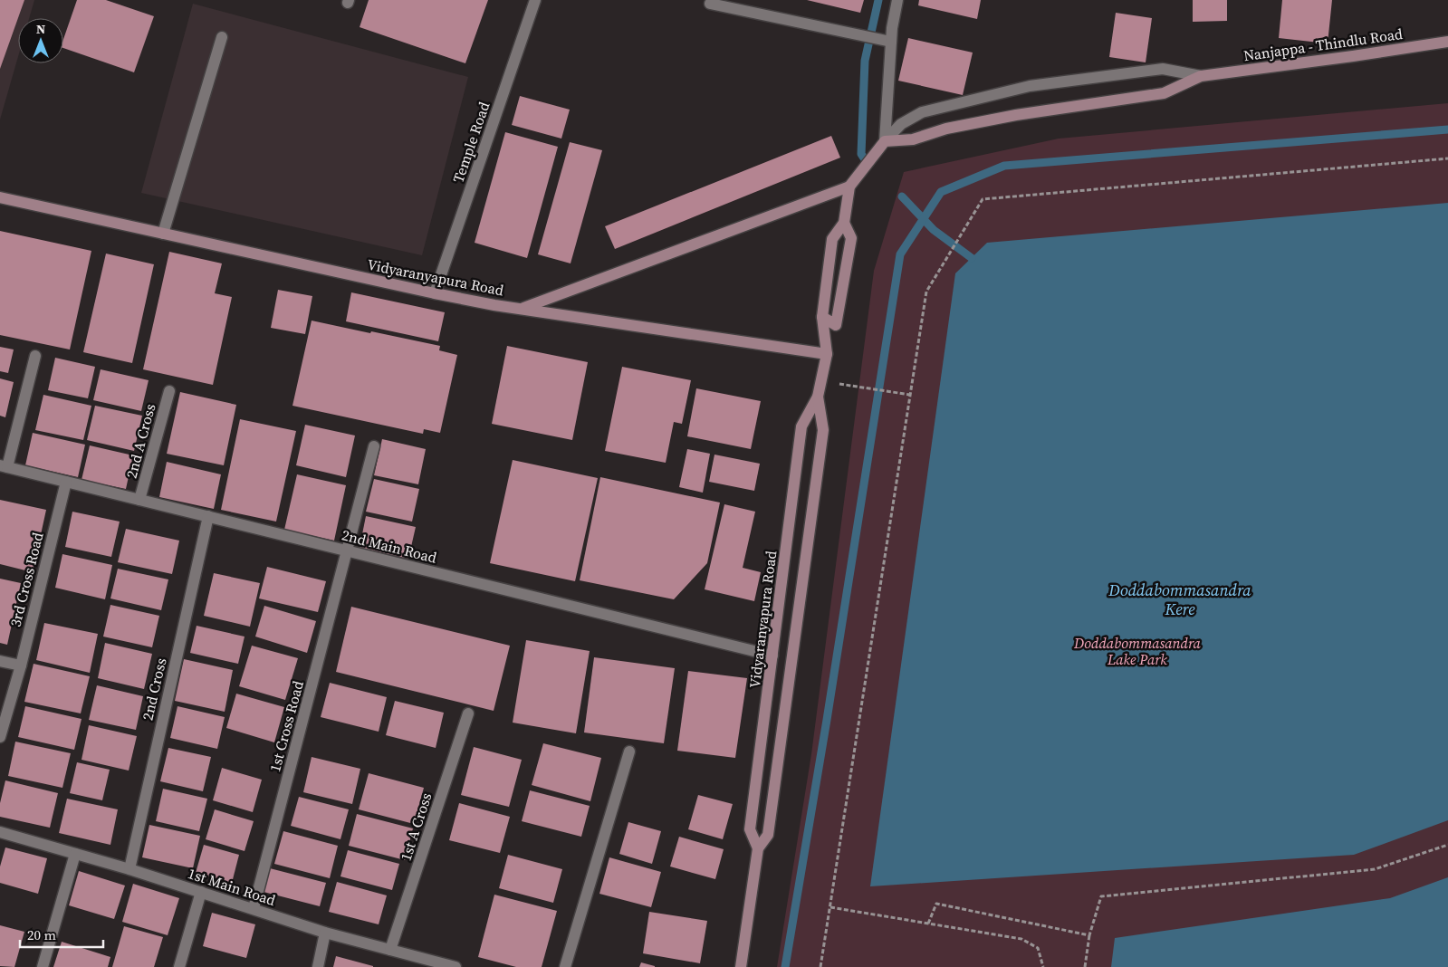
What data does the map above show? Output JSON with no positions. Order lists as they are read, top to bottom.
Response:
{
  "streets": {
    "main road": ["Nanjappa - Thindlu Road", "Vidyaranyapura Road"],
    "street": [
      "Temple Road",
      "2nd A Cross",
      "2nd Main Road",
      "3rd Cross Road",
      "2nd Cross",
      "1st Cross Road",
      "1st A Cross",
      "1st Main Road"
    ]
  },
  "crossings": [
    ["Temple Road", "Vidyaranyapura Road"],
    ["Vidyaranyapura Road", "2nd Main Road"],
    ["2nd A Cross", "2nd Main Road"],
    ["2nd Main Road", "3rd Cross Road"],
    ["2nd Main Road", "2nd Cross"],
    ["2nd Main Road", "1st Cross Road"],
    ["2nd Cross", "1st Main Road"],
    ["1st Cross Road", "1st Main Road"],
    ["1st A Cross", "1st Main Road"]
  ],
  "water": ["Doddabommasandra Kere"],
  "parks": ["Doddabommasandra Lake Park"],
  "scale_bar": "20 m",
  "north": "top"
}
